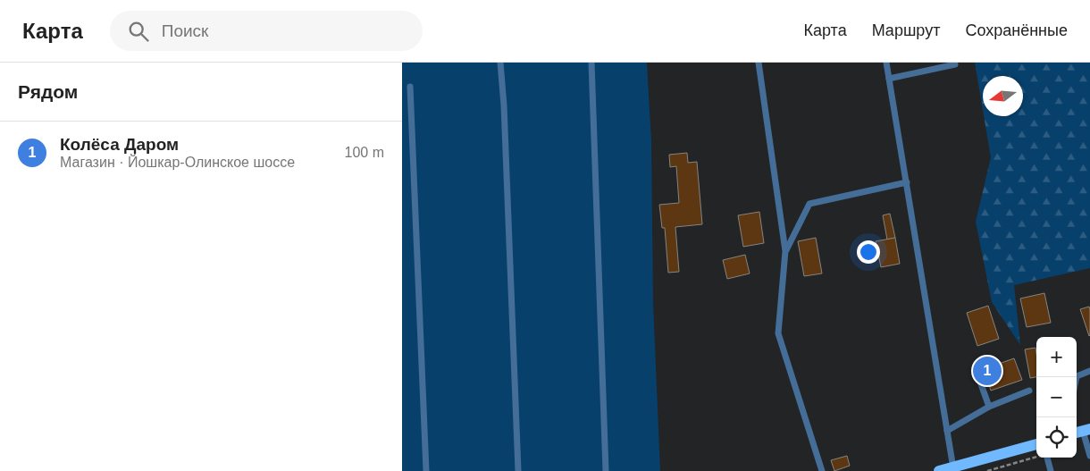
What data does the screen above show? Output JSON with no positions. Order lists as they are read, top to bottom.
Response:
{
  "north": "left",
  "page": {
    "header": "Карта",
    "search": "Поиск",
    "nav": ["Карта", "Маршрут", "Сохранённые"],
    "heading": "Рядом",
    "list": [
      {
        "mark": "1",
        "name": "Колёса Даром",
        "note": "Магазин · Йошкар-Олинское шоссе",
        "value": "100 m"
      }
    ],
    "map_buttons": ["+", "−"],
    "pins": "1"
  }
}
